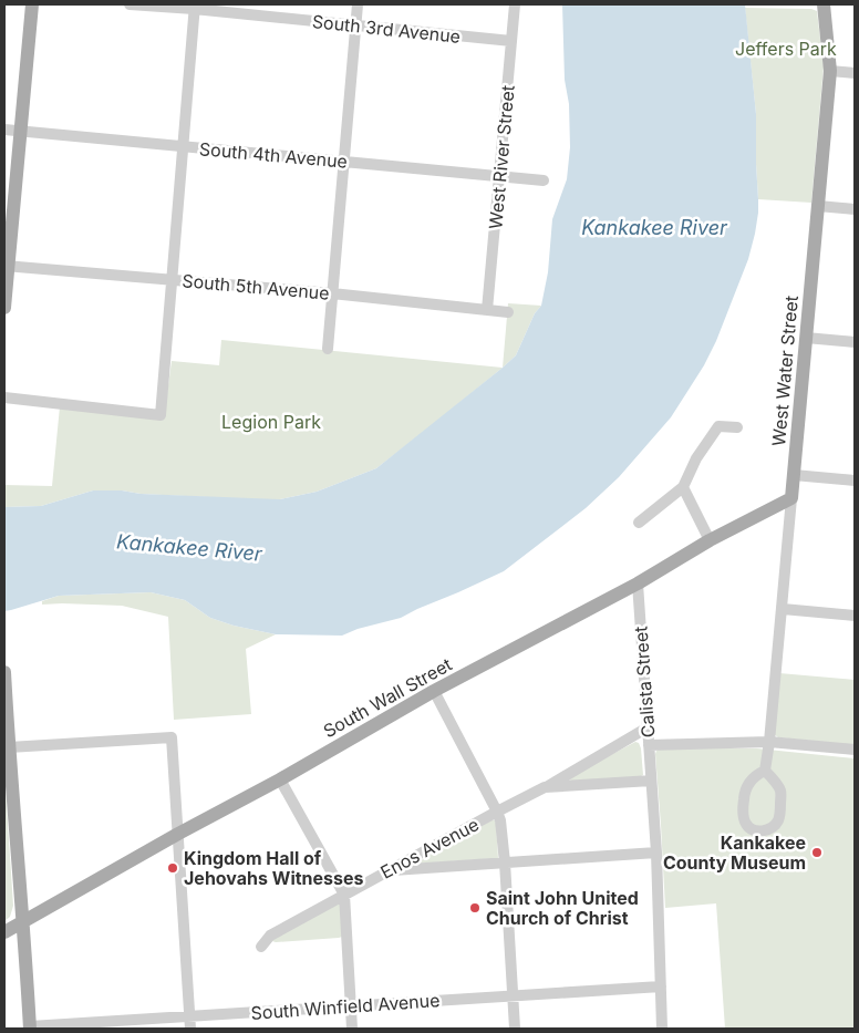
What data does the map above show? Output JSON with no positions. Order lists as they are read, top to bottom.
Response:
{
  "streets": {
    "main road": ["West Water Street", "South Wall Street"],
    "street": [
      "South 3rd Avenue",
      "South 4th Avenue",
      "West River Street",
      "South 5th Avenue",
      "Calista Street",
      "Enos Avenue",
      "South Winfield Avenue"
    ]
  },
  "crossings": [
    ["South 3rd Avenue", "West River Street"],
    ["South 4th Avenue", "West River Street"],
    ["West River Street", "South 5th Avenue"],
    ["West Water Street", "South Wall Street"],
    ["Calista Street", "South Wall Street"],
    ["Calista Street", "Enos Avenue"],
    ["Calista Street", "South Winfield Avenue"]
  ],
  "water": ["Kankakee River"],
  "parks": ["Jeffers Park", "Legion Park"],
  "places": ["Kankakee County Museum", "Kingdom Hall of Jehovahs Witnesses", "Saint John United Church of Christ"]
}
